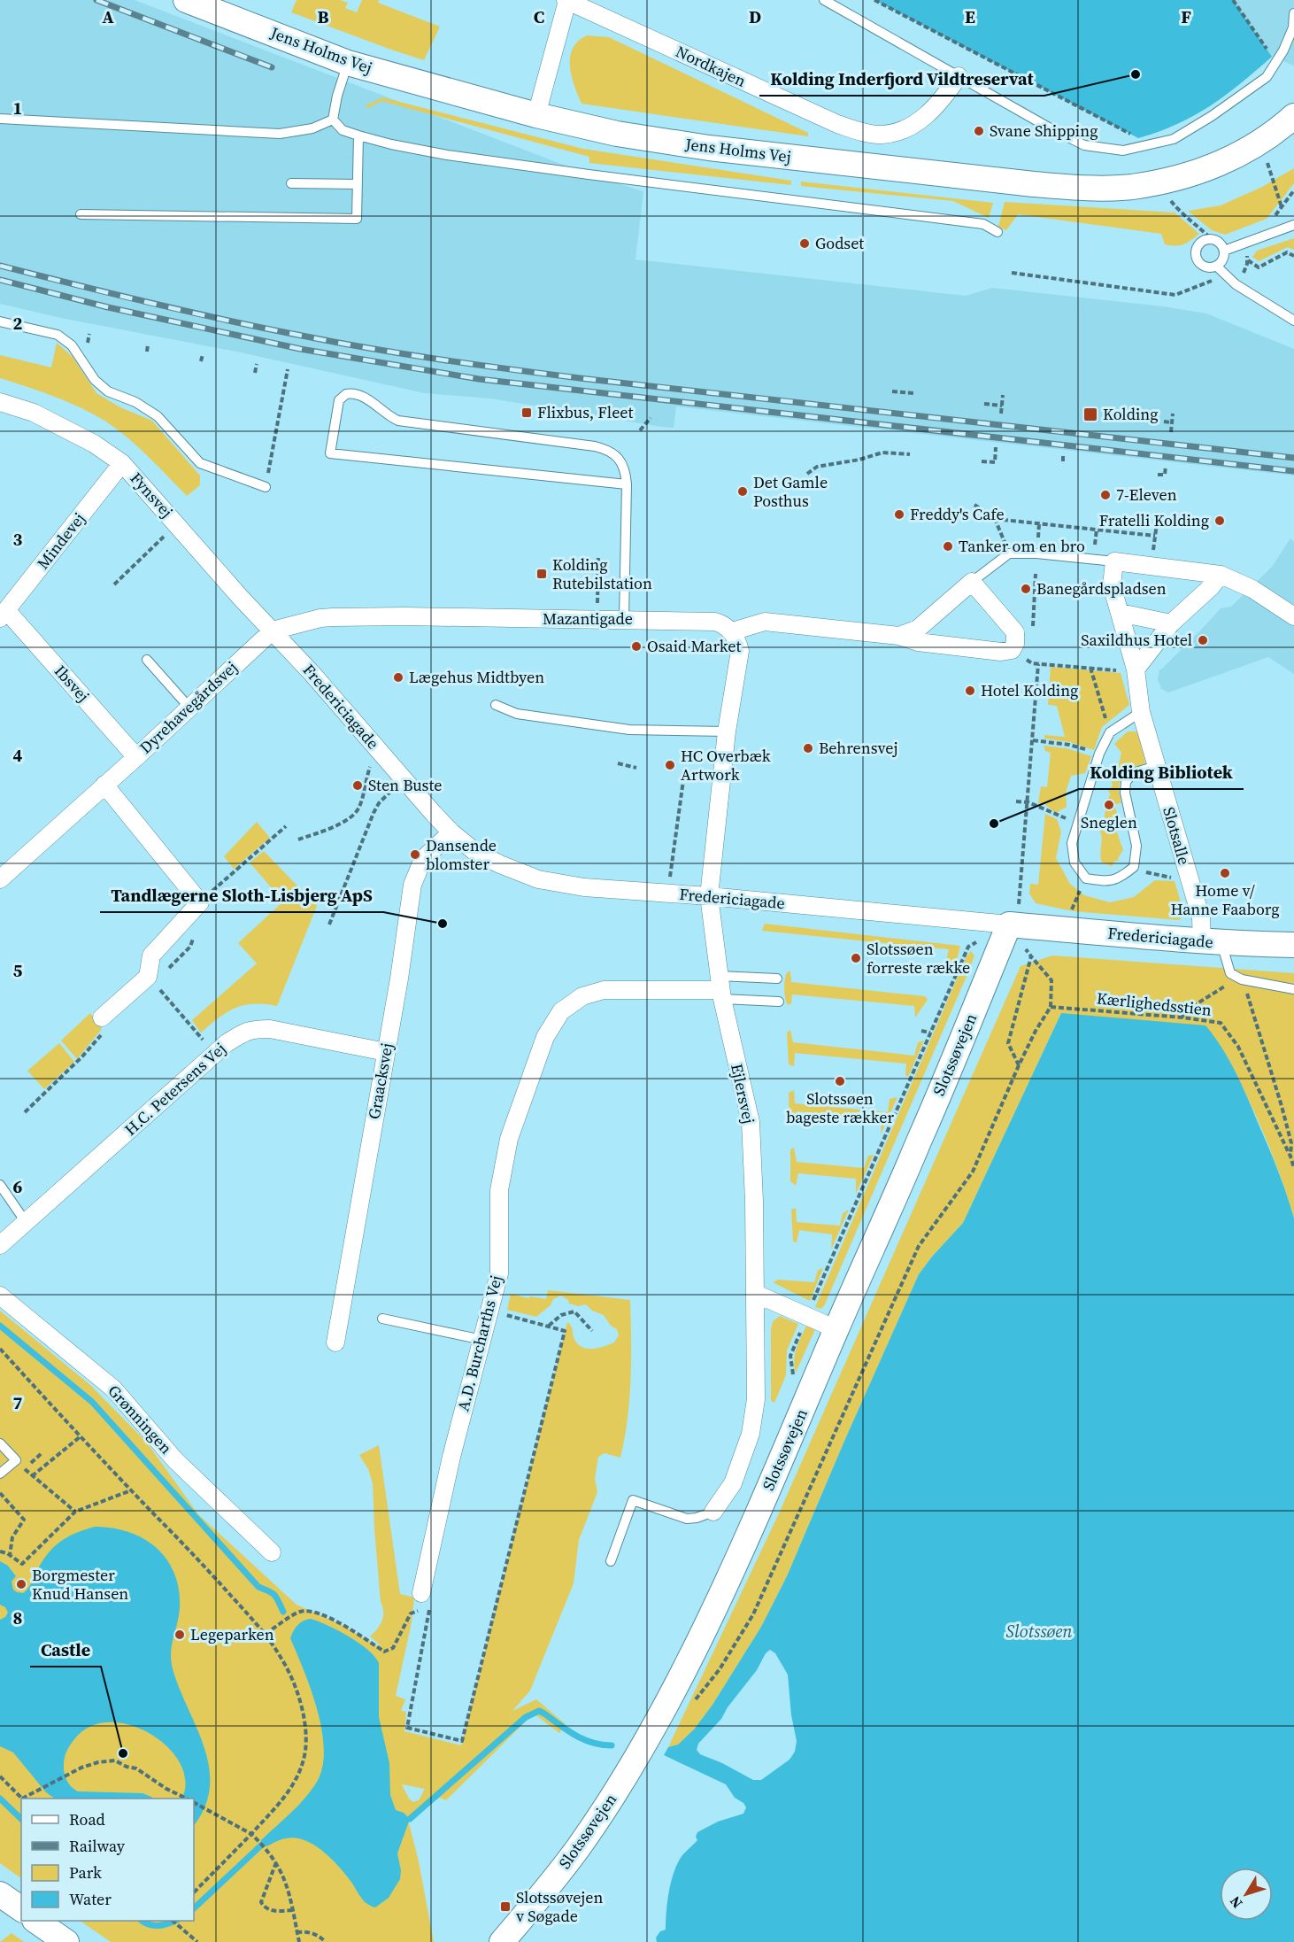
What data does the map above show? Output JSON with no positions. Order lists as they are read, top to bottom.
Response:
{
  "streets": {
    "main road": ["Jens Holms Vej", "Fredericiagade", "Slotssøvejen"],
    "street": [
      "Nordkajen",
      "Fynsvej",
      "Mindevej",
      "Mazantigade",
      "Ibsvej",
      "Dyrehavegårdsvej",
      "Slotsalle",
      "Graacksvej",
      "H.C. Petersens Vej",
      "Ejlersvej",
      "A.D. Burcharths Vej",
      "Grønningen"
    ],
    "path": ["Kærlighedsstien"]
  },
  "crossings": [
    ["Jens Holms Vej", "Nordkajen"],
    ["Fynsvej", "Mindevej"],
    ["Fynsvej", "Mazantigade"],
    ["Fynsvej", "Fredericiagade"],
    ["Fynsvej", "Dyrehavegårdsvej"],
    ["Mindevej", "Ibsvej"],
    ["Mazantigade", "Fredericiagade"],
    ["Mazantigade", "Dyrehavegårdsvej"],
    ["Ibsvej", "Dyrehavegårdsvej"],
    ["Fredericiagade", "Dyrehavegårdsvej"],
    ["Fredericiagade", "Slotsalle"],
    ["Fredericiagade", "Slotssøvejen"],
    ["Fredericiagade", "Graacksvej"],
    ["Fredericiagade", "Ejlersvej"],
    ["Graacksvej", "H.C. Petersens Vej"],
    ["Ejlersvej", "A.D. Burcharths Vej"]
  ],
  "water": ["Slotssøen"],
  "places": {
    "other": [
      "Kolding Inderfjord Vildtreservat",
      "Svane Shipping",
      "Godset",
      "Det Gamle Posthus",
      "7-Eleven",
      "Freddy's Cafe",
      "Fratelli Kolding",
      "Tanker om en bro",
      "Banegårdspladsen",
      "Saxildhus Hotel",
      "Osaid Market",
      "Lægehus Midtbyen",
      "Hotel Kolding",
      "Behrensvej",
      "HC Overbæk Artwork",
      "Sten Buste",
      "Sneglen",
      "Kolding Bibliotek",
      "Dansende blomster",
      "Home v/ Hanne Faaborg",
      "Tandlægerne Sloth-Lisbjerg ApS",
      "Slotssøen forreste række",
      "Slotssøen bageste rækker",
      "Borgmester Knud Hansen",
      "Legeparken",
      "Castle"
    ],
    "transit": [
      "Flixbus, Fleet",
      "Kolding",
      "Kolding Rutebilstation",
      "Slotssøvejen v Søgade"
    ]
  },
  "legend": [
    "Road",
    "Railway",
    "Park",
    "Water"
  ],
  "north": "bottom left",
  "grid": {
    "columns": [
      "A",
      "B",
      "C",
      "D",
      "E",
      "F"
    ],
    "rows": [
      "1",
      "2",
      "3",
      "4",
      "5",
      "6",
      "7",
      "8"
    ]
  }
}
